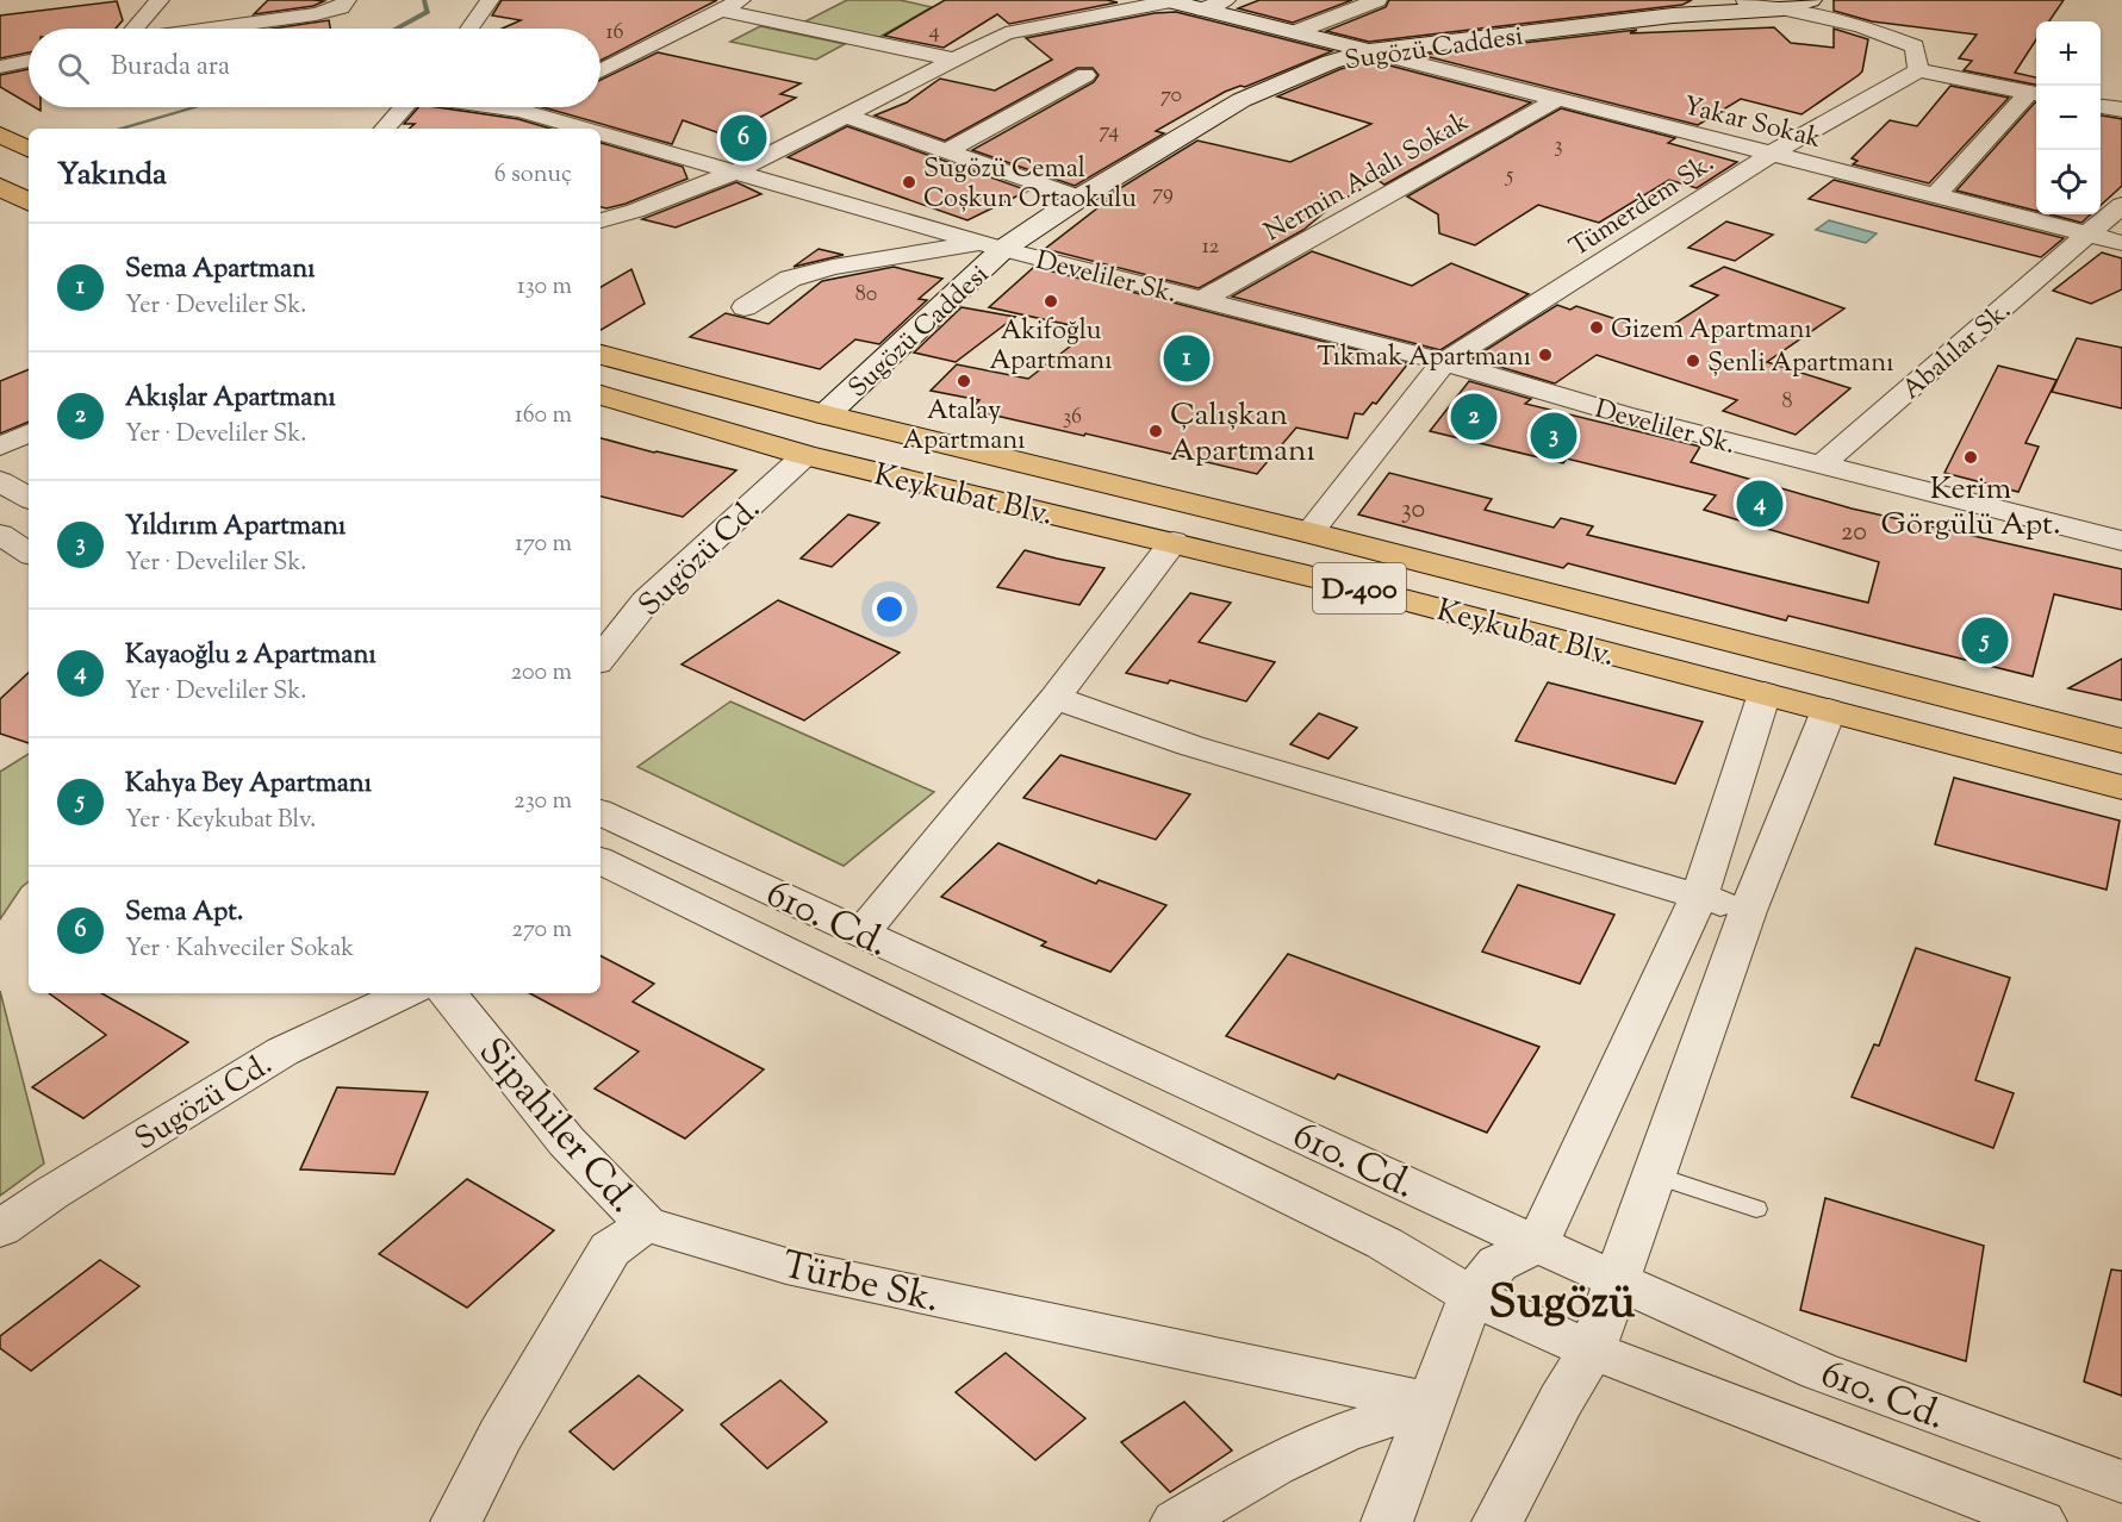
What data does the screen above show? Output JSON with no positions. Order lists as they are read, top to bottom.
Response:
{
  "streets": {
    "highway": ["Keykubat Blv.", "D-400"],
    "street": [
      "Sugözü Caddesi",
      "Yakar Sokak",
      "Nermin Adalı Sokak",
      "Tümerdem Sk.",
      "Develiler Sk.",
      "Abalılar Sk.",
      "Sugözü Cd.",
      "610. Cd.",
      "Sipahiler Cd.",
      "Türbe Sk."
    ]
  },
  "crossings": [
    ["Sugözü Caddesi", "Yakar Sokak"],
    ["Sugözü Caddesi", "Develiler Sk."],
    ["Sugözü Caddesi", "Keykubat Blv."],
    ["Yakar Sokak", "Nermin Adalı Sokak"],
    ["Yakar Sokak", "Tümerdem Sk."],
    ["Yakar Sokak", "Abalılar Sk."],
    ["Nermin Adalı Sokak", "Develiler Sk."],
    ["Tümerdem Sk.", "Develiler Sk."],
    ["Tümerdem Sk.", "Keykubat Blv."],
    ["Develiler Sk.", "Abalılar Sk."],
    ["Keykubat Blv.", "Sugözü Cd."],
    ["Sipahiler Cd.", "Türbe Sk."]
  ],
  "districts": ["Sugözü"],
  "places": [
    "Sugözü Cemal Coşkun Ortaokulu",
    "Akifoğlu Apartmanı",
    "Gizem Apartmanı",
    "Tıkmak Apartmanı",
    "Şenli Apartmanı",
    "Atalay Apartmanı",
    "Çalışkan Apartmanı",
    "Kerim Görgülü Apt."
  ],
  "house_numbers": [
    "4",
    "16",
    "70",
    "74",
    "3",
    "5",
    "79",
    "12",
    "80",
    "8",
    "36",
    "30",
    "20"
  ],
  "page": {
    "map_buttons": ["+", "−"],
    "search": "Burada ara",
    "pins": [
      "6",
      "1",
      "2",
      "3",
      "4",
      "5"
    ],
    "heading": ["Yakında", "6 sonuç"],
    "list": [
      {
        "mark": "1",
        "name": "Sema Apartmanı",
        "note": "Yer · Develiler Sk.",
        "value": "130 m"
      },
      {
        "mark": "2",
        "name": "Akışlar Apartmanı",
        "note": "Yer · Develiler Sk.",
        "value": "160 m"
      },
      {
        "mark": "3",
        "name": "Yıldırım Apartmanı",
        "note": "Yer · Develiler Sk.",
        "value": "170 m"
      },
      {
        "mark": "4",
        "name": "Kayaoğlu 2 Apartmanı",
        "note": "Yer · Develiler Sk.",
        "value": "200 m"
      },
      {
        "mark": "5",
        "name": "Kahya Bey Apartmanı",
        "note": "Yer · Keykubat Blv.",
        "value": "230 m"
      },
      {
        "mark": "6",
        "name": "Sema Apt.",
        "note": "Yer · Kahveciler Sokak",
        "value": "270 m"
      }
    ]
  }
}
